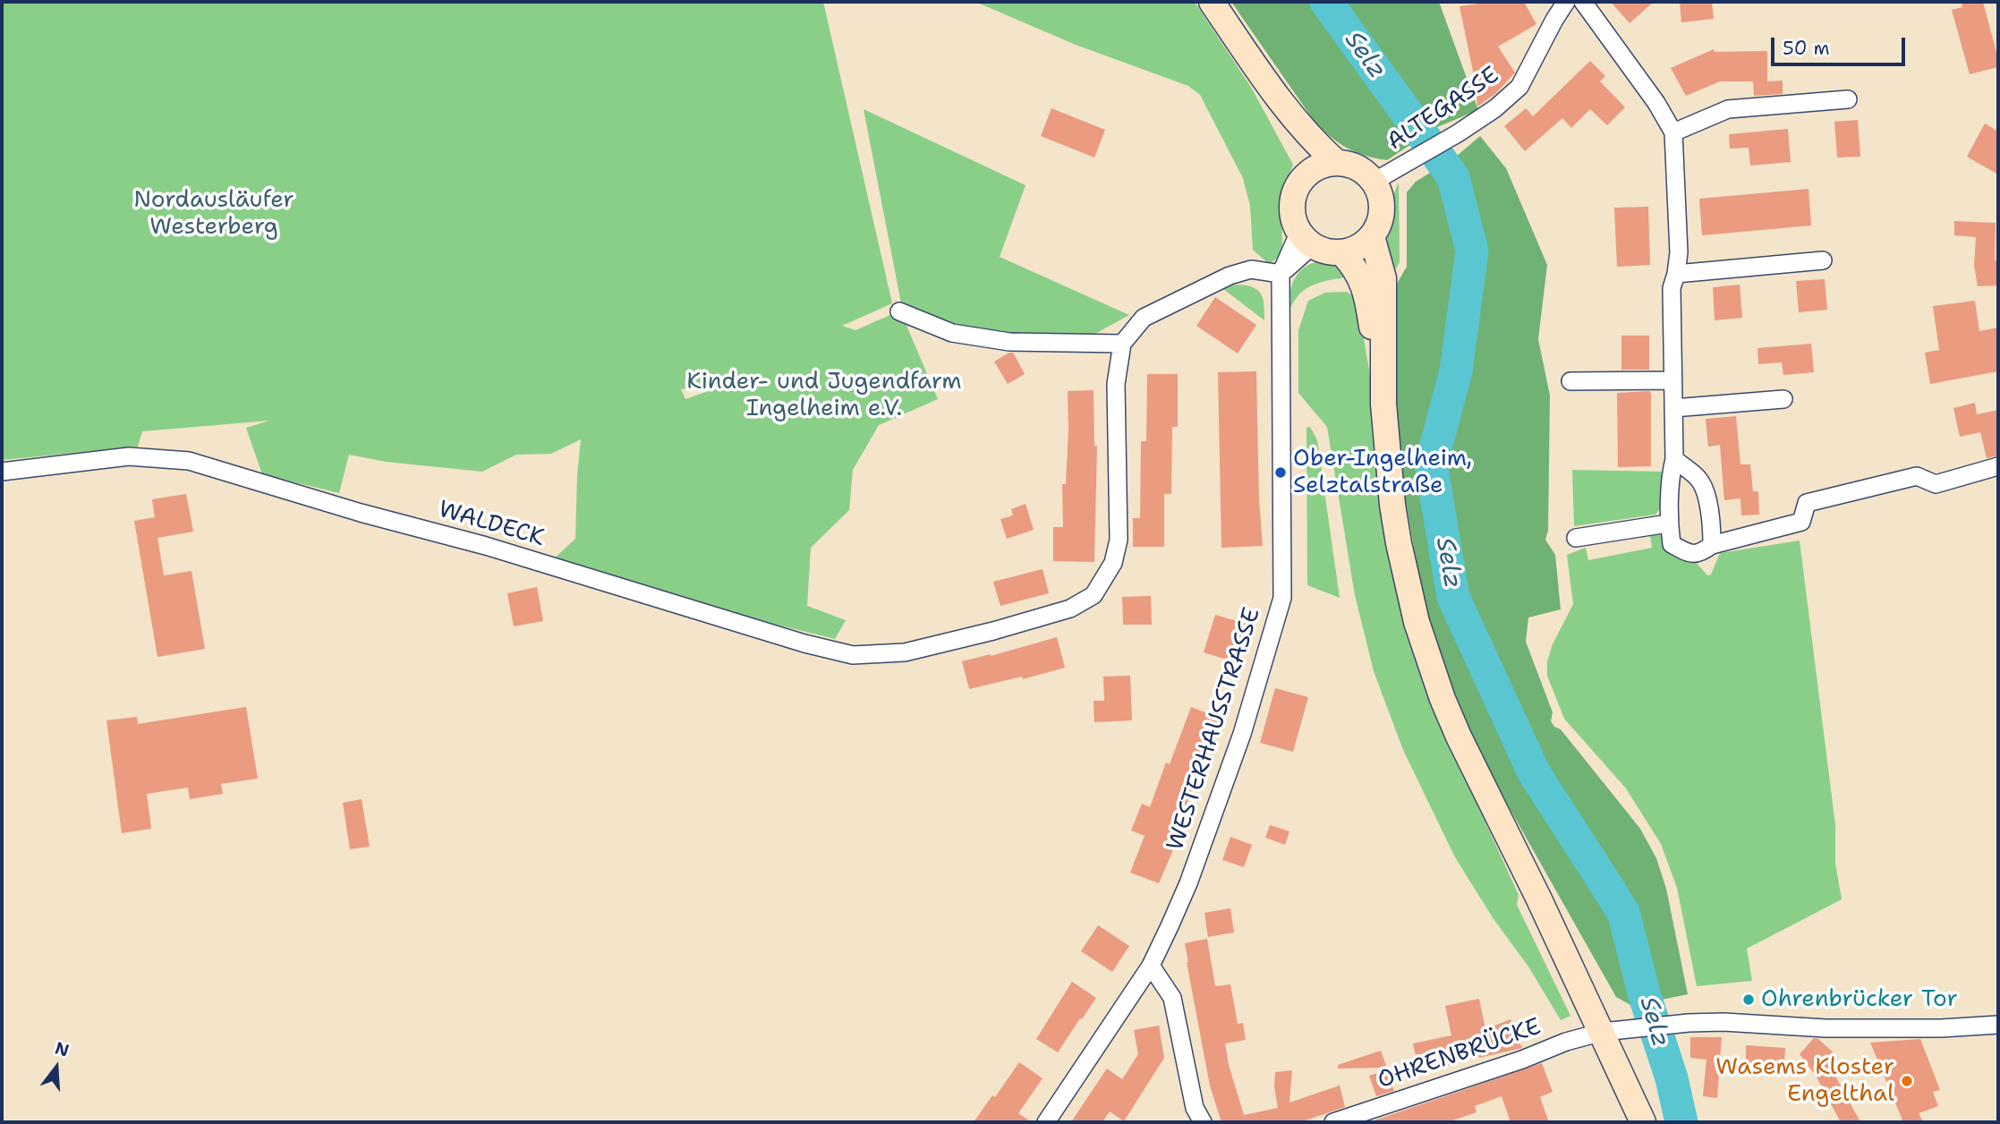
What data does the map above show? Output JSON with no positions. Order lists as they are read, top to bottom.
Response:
{
  "streets": {
    "street": [
      "ALTEGASSE",
      "WALDECK",
      "WESTERHAUSSTRASSE",
      "OHRENBRÜCKE"
    ]
  },
  "water": ["Selz"],
  "parks": ["Nordausläufer Westerberg", "Kinder- und Jugendfarm Ingelheim e.V."],
  "places": ["Ober-Ingelheim, Selztalstraße", "Ohrenbrücker Tor", "Wasems Kloster Engelthal"],
  "scale_bar": "50 m",
  "north": "top"
}
